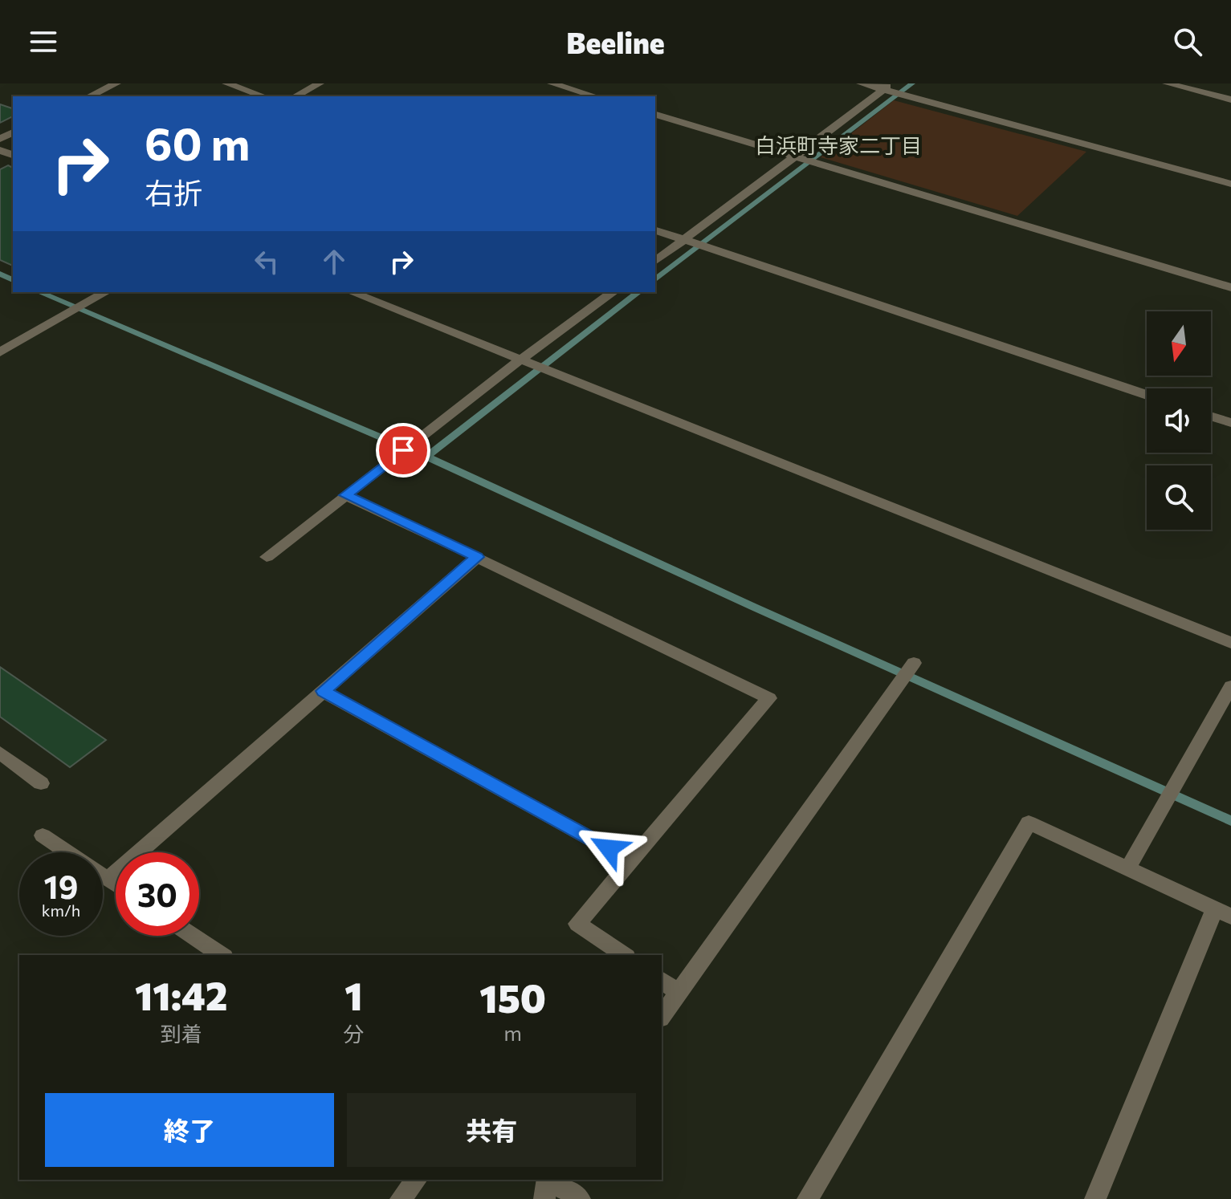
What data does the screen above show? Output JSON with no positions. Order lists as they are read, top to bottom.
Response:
{
  "districts": ["白浜町寺家二丁目"],
  "north": "bottom",
  "page": {
    "header": "Beeline",
    "turn": ["60 m", "右折"],
    "speed": "19 km/h",
    "limit": "30",
    "eta": [
      "11:42",
      "到着",
      "1",
      "分",
      "150",
      "m"
    ],
    "buttons": ["終了", "共有"]
  }
}
